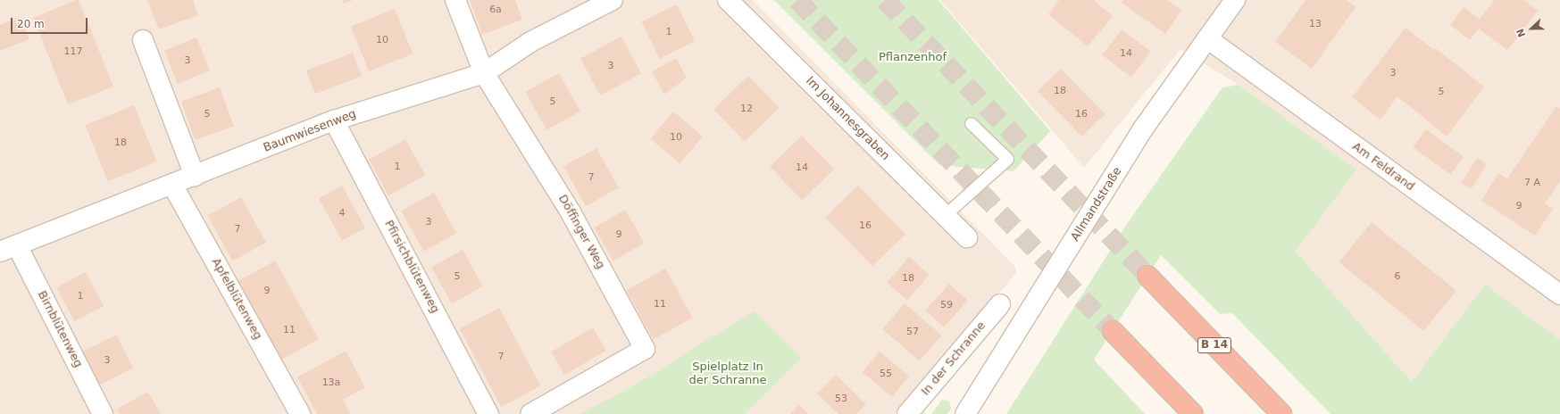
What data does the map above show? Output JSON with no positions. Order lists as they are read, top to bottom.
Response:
{
  "streets": {
    "highway": ["B 14"],
    "street": [
      "Im Johannesgraben",
      "Baumwiesenweg",
      "Am Feldrand",
      "Allmandstraße",
      "Döffinger Weg",
      "Pfirsichblütenweg",
      "Apfelblütenweg",
      "Birnblütenweg",
      "In der Schranne"
    ]
  },
  "crossings": [
    ["Baumwiesenweg", "Döffinger Weg"],
    ["Baumwiesenweg", "Pfirsichblütenweg"],
    ["Baumwiesenweg", "Apfelblütenweg"],
    ["Baumwiesenweg", "Birnblütenweg"],
    ["Am Feldrand", "Allmandstraße"]
  ],
  "parks": ["Pflanzenhof", "Spielplatz In der Schranne"],
  "house_numbers": [
    "6a",
    "13",
    "1",
    "10",
    "117",
    "14",
    "3",
    "3",
    "3",
    "18",
    "5",
    "5",
    "12",
    "5",
    "16",
    "10",
    "18",
    "1",
    "14",
    "7",
    "7 A",
    "9",
    "4",
    "3",
    "16",
    "7",
    "9",
    "5",
    "6",
    "18",
    "9",
    "1",
    "11",
    "59",
    "11",
    "57",
    "7",
    "3",
    "55",
    "13a",
    "53"
  ],
  "scale_bar": "20 m",
  "north": "left"
}
